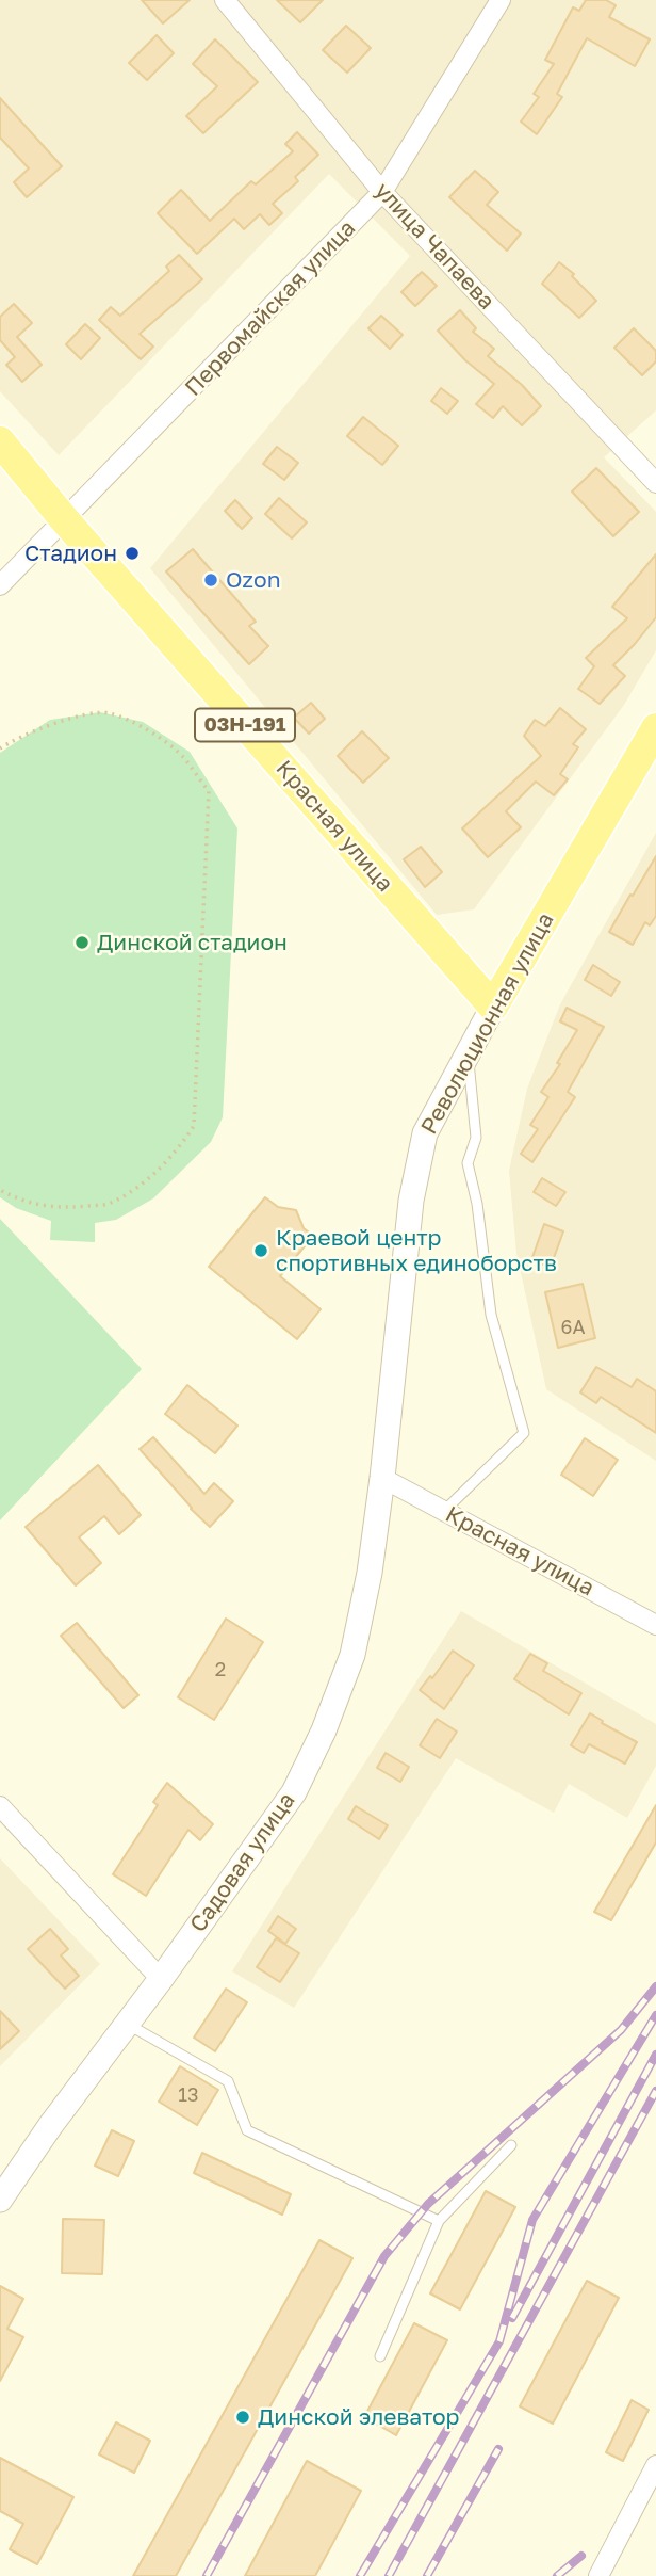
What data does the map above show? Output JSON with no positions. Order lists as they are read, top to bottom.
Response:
{
  "streets": {
    "main road": ["03Н-191", "Красная улица", "Революционная улица"],
    "street": ["улица Чапаева", "Первомайская улица", "Садовая улица"]
  },
  "crossings": [
    ["улица Чапаева", "Первомайская улица"],
    ["Первомайская улица", "Красная улица"],
    ["Красная улица", "Революционная улица"],
    ["Красная улица", "Садовая улица"],
    ["Революционная улица", "Садовая улица"]
  ],
  "places": [
    "Стадион",
    "Ozon",
    "Динской стадион",
    "Краевой центр спортивных единоборств",
    "Динской элеватор"
  ],
  "house_numbers": ["6А", "2", "13"]
}
